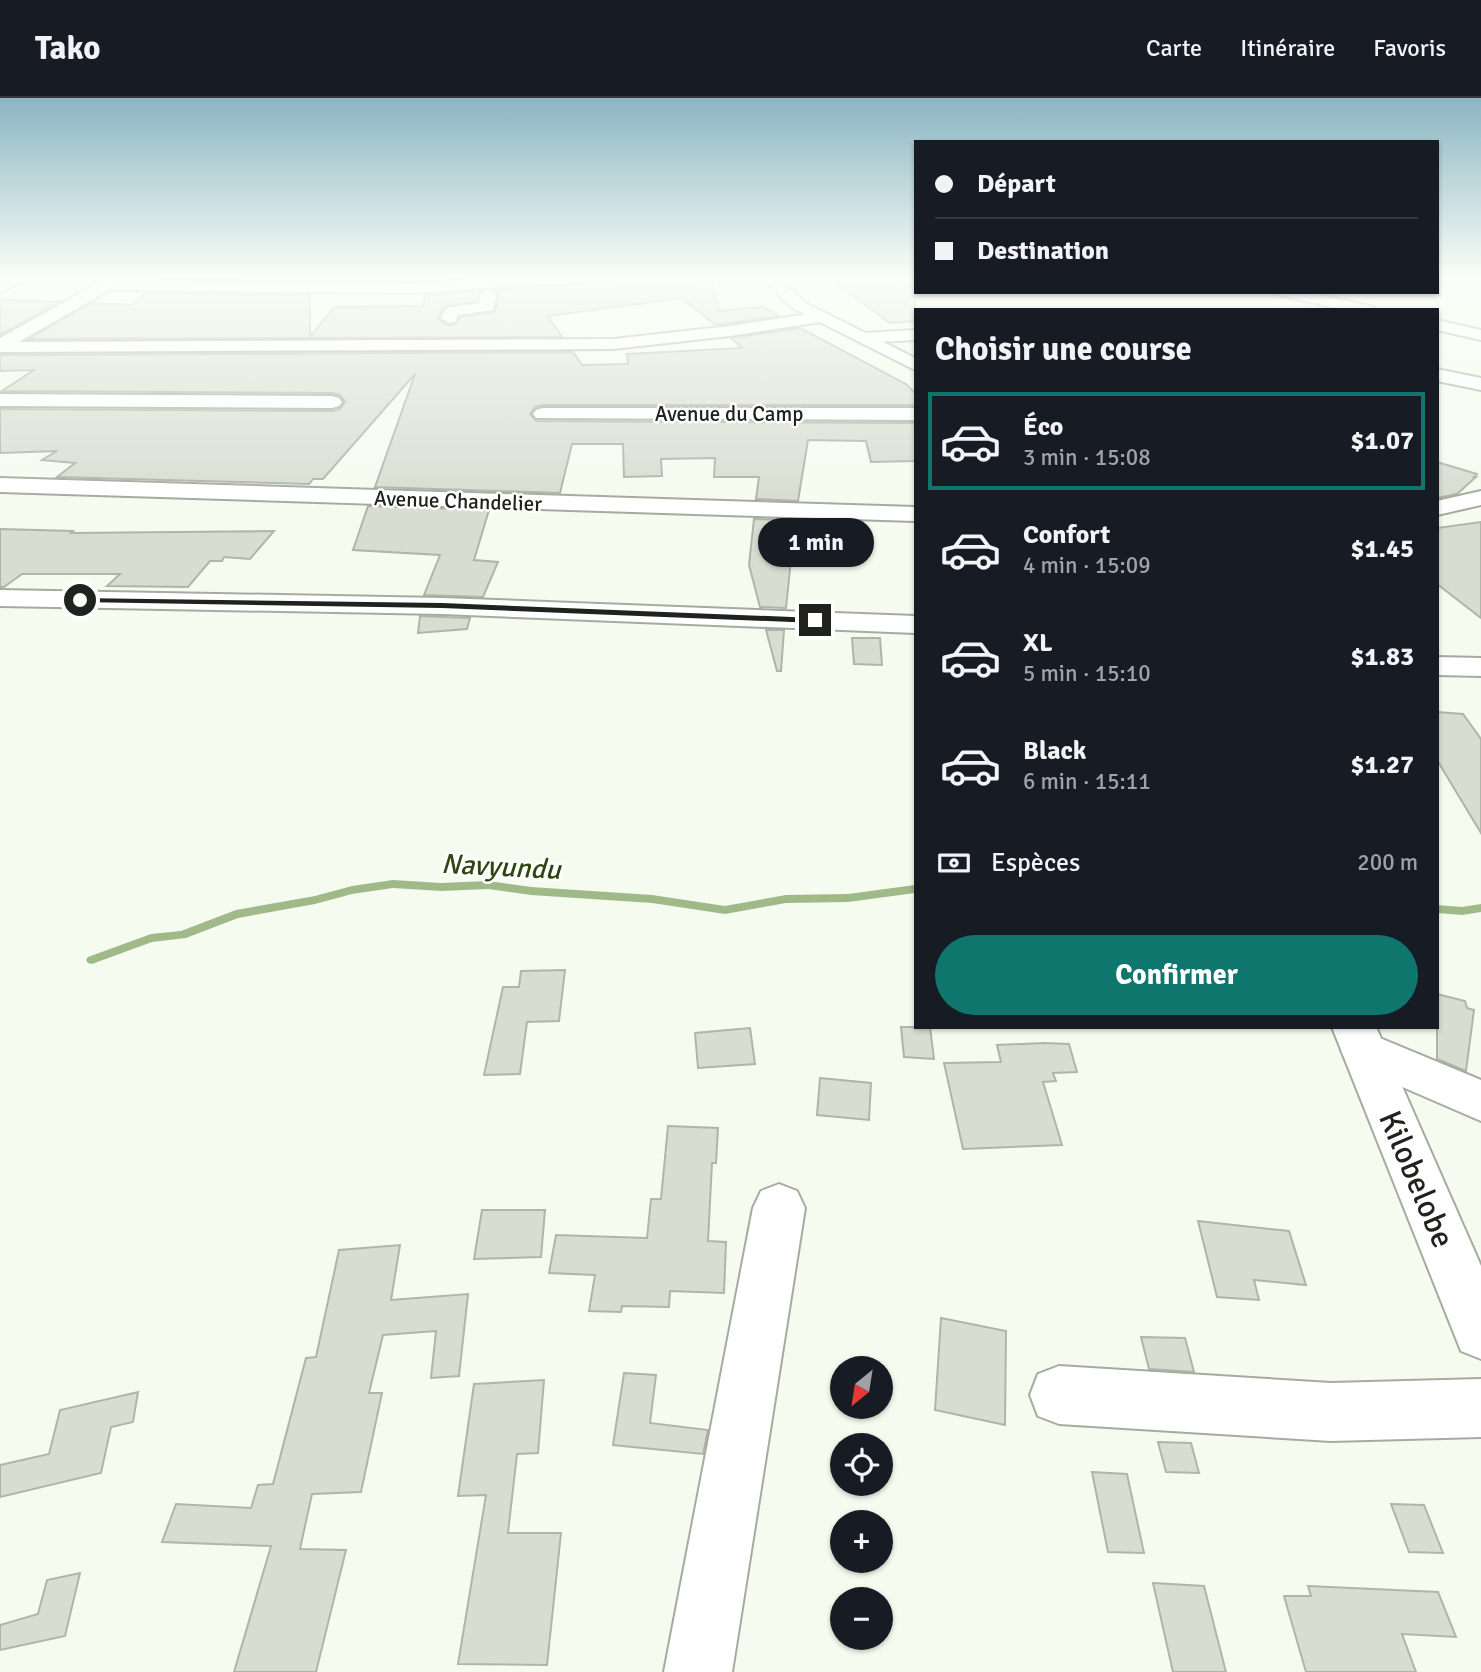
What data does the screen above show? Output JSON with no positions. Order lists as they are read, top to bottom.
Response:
{
  "streets": {
    "street": ["Avenue du Camp", "Avenue Chandelier", "Kilobelobe"]
  },
  "water": ["Navyundu"],
  "north": "bottom left",
  "page": {
    "header": "Tako",
    "nav": ["Carte", "Itinéraire", "Favoris"],
    "banner": ["Départ", "Destination"],
    "heading": "Choisir une course",
    "list": [
      {
        "name": "Éco",
        "note": "3 min · 15:08",
        "value": "$1.07"
      },
      {
        "name": "Confort",
        "note": "4 min · 15:09",
        "value": "$1.45"
      },
      {
        "name": "XL",
        "note": "5 min · 15:10",
        "value": "$1.83"
      },
      {
        "name": "Black",
        "note": "6 min · 15:11",
        "value": "$1.27"
      }
    ],
    "bubble": "1 min",
    "pay": ["Espèces", "200 m"],
    "buttons": "Confirmer",
    "map_buttons": ["+", "−"]
  }
}
